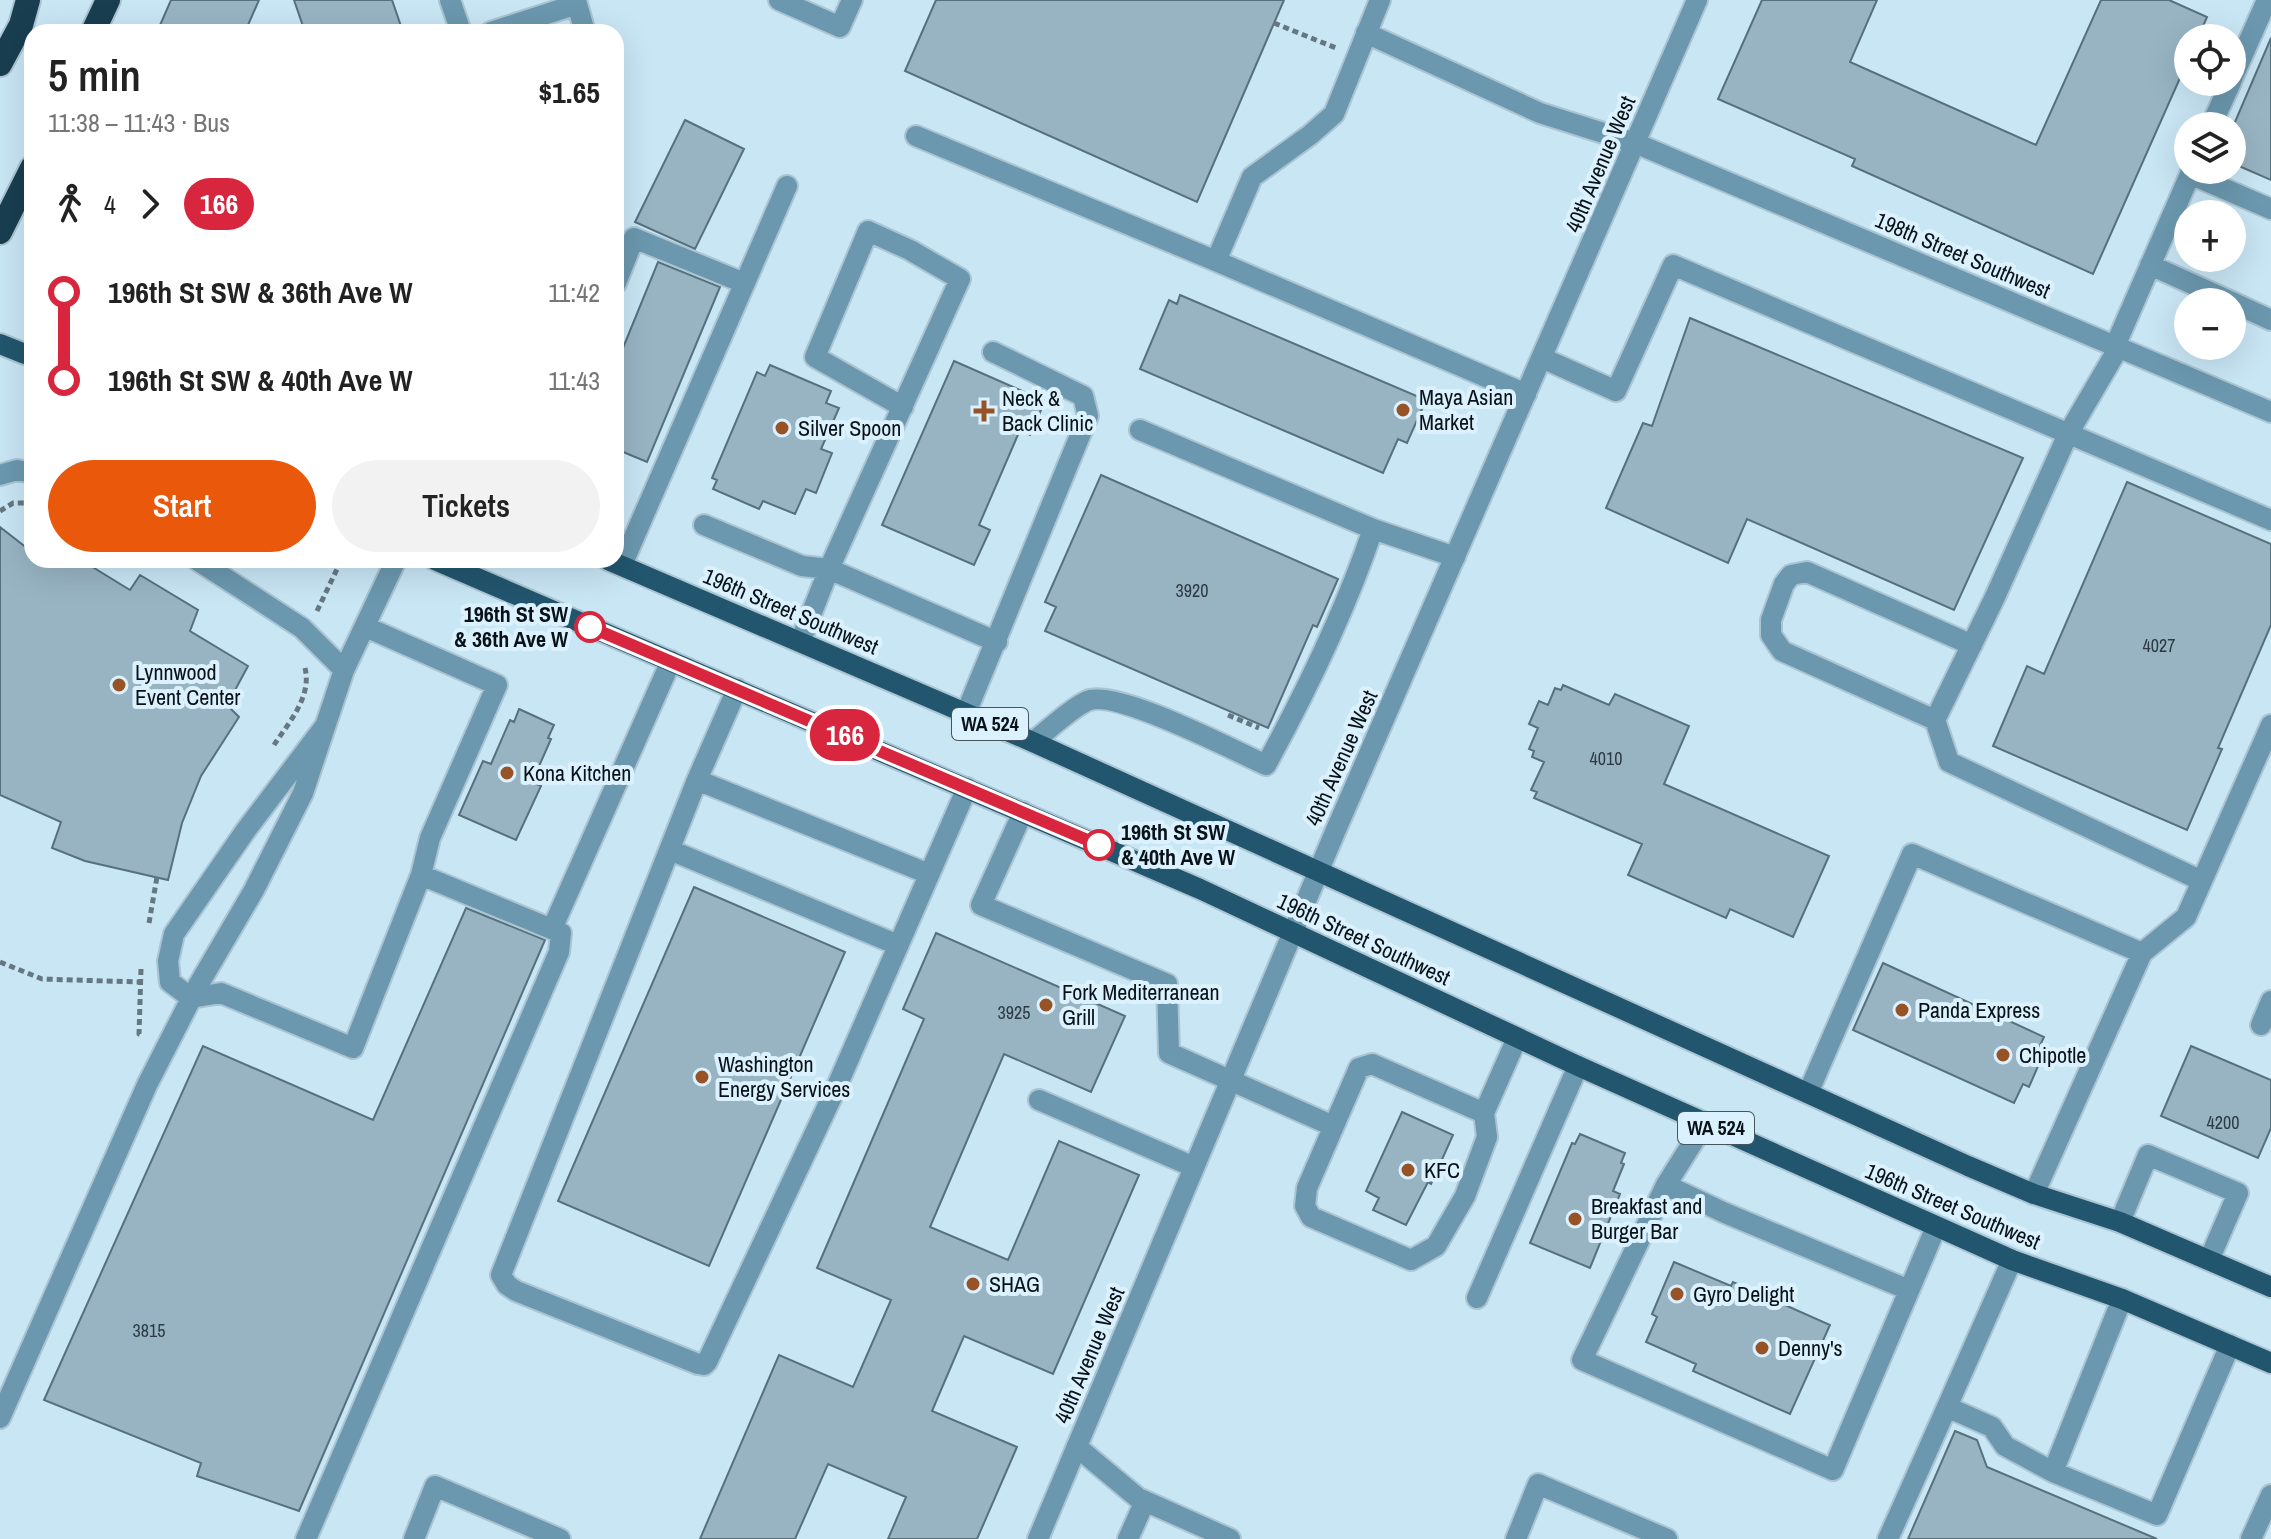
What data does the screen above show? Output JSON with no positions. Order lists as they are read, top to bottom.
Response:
{
  "streets": {
    "main road": ["196th Street Southwest", "WA 524"],
    "street": ["40th Avenue West", "198th Street Southwest"]
  },
  "crossings": [
    ["40th Avenue West", "198th Street Southwest"],
    ["40th Avenue West", "196th Street Southwest"]
  ],
  "places": {
    "other": [
      "Maya Asian Market",
      "Silver Spoon",
      "196th St SW & 36th Ave W",
      "Lynnwood Event Center",
      "Kona Kitchen",
      "196th St SW & 40th Ave W",
      "Fork Mediterranean Grill",
      "Panda Express",
      "Chipotle",
      "Washington Energy Services",
      "KFC",
      "Breakfast and Burger Bar",
      "SHAG",
      "Gyro Delight",
      "Denny's"
    ],
    "health": ["Neck & Back Clinic"]
  },
  "lines": ["bus line 166"],
  "house_numbers": [
    "3920",
    "4027",
    "4010",
    "3925",
    "4200",
    "3815"
  ],
  "page": {
    "on_map": "166",
    "map_buttons": ["+", "−"],
    "heading": ["5 min", "11:38 – 11:43 · Bus", "$1.65"],
    "legs": ["4", "166"],
    "list": [
      {
        "name": "196th St SW & 36th Ave W",
        "value": "11:42"
      },
      {
        "name": "196th St SW & 40th Ave W",
        "value": "11:43"
      }
    ],
    "buttons": ["Start", "Tickets"]
  }
}
